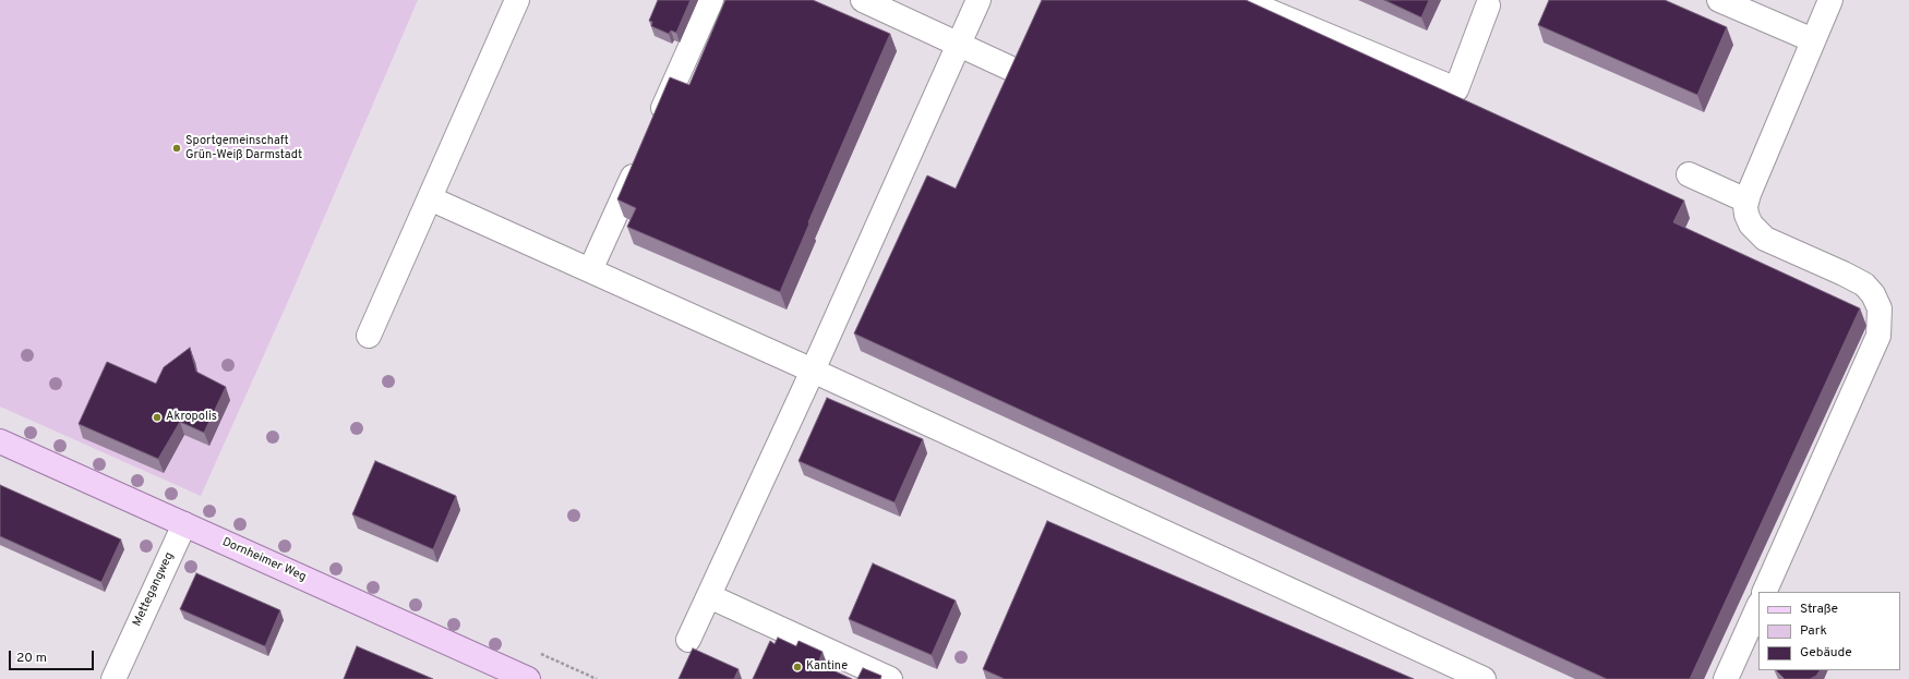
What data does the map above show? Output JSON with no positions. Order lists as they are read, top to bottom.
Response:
{
  "streets": {
    "main road": ["Dornheimer Weg"],
    "street": ["Mettegangweg"]
  },
  "crossings": [
    ["Dornheimer Weg", "Mettegangweg"]
  ],
  "places": ["Sportgemeinschaft Grün-Weiß Darmstadt", "Akropolis", "Kantine"],
  "legend": ["Straße", "Park", "Gebäude"],
  "scale_bar": "20 m"
}
